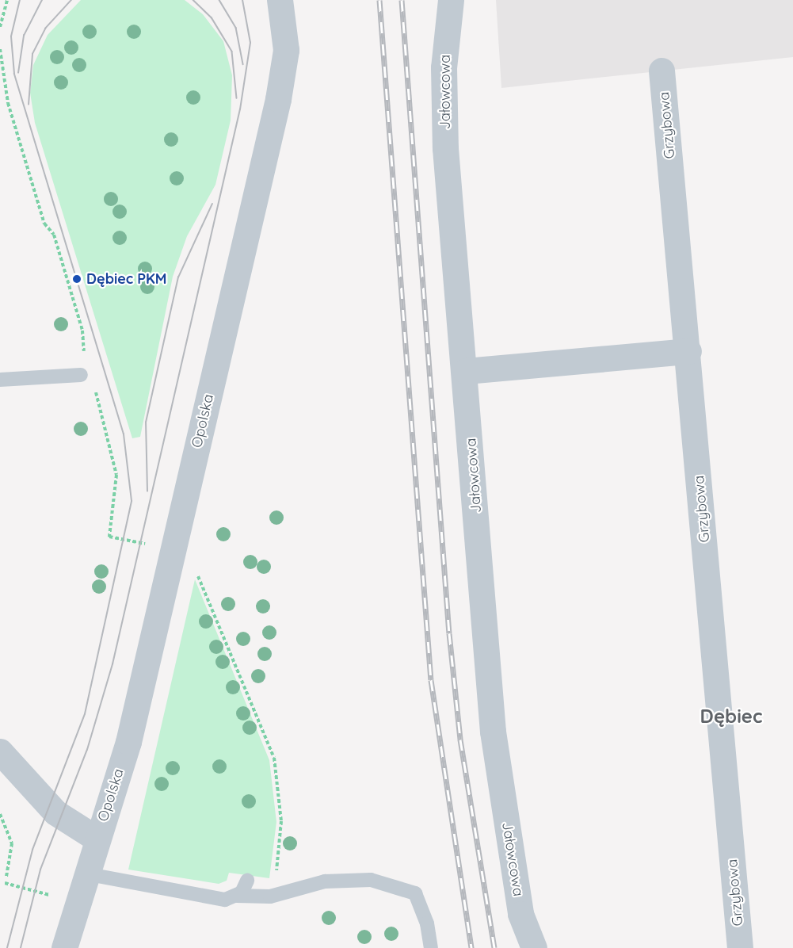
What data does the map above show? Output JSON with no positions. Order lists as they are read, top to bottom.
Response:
{
  "streets": {
    "street": ["Jałowcowa", "Grzybowa", "Opolska"]
  },
  "districts": ["Dębiec"],
  "places": ["Dębiec PKM"]
}
